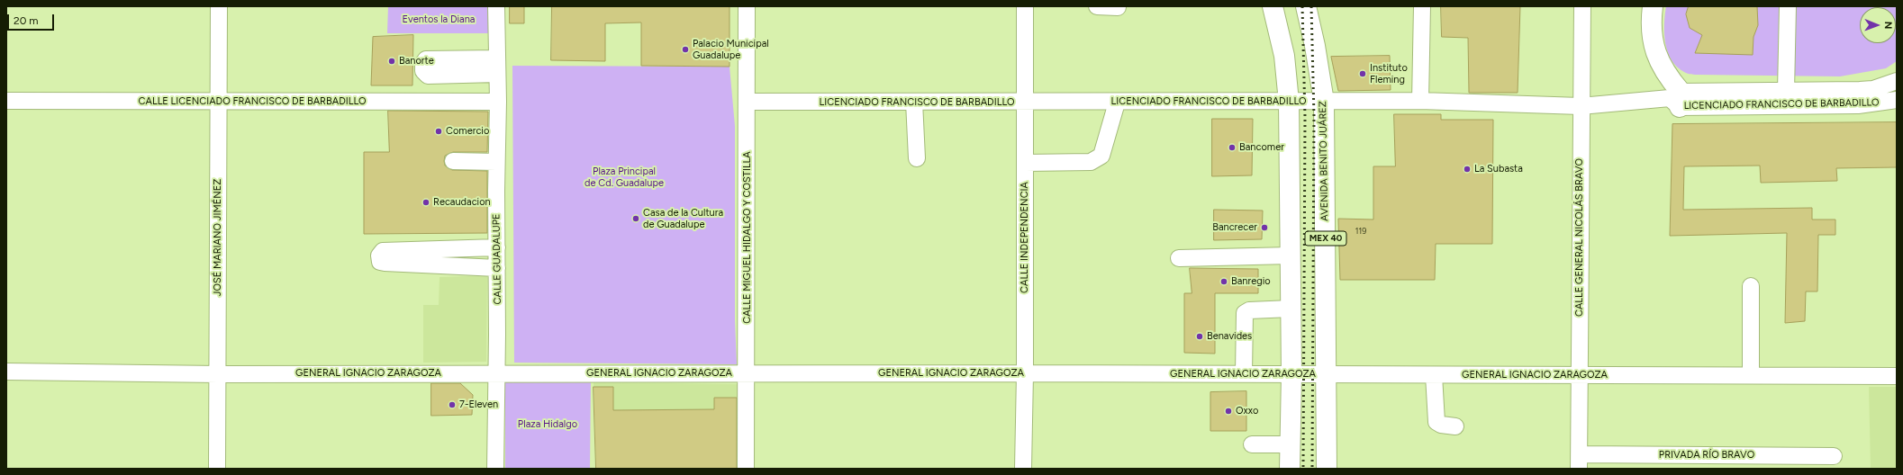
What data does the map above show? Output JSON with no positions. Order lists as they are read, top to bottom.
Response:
{
  "streets": {
    "main road": ["AVENIDA BENITO JUÁREZ", "MEX 40"],
    "street": [
      "CALLE LICENCIADO FRANCISCO DE BARBADILLO",
      "LICENCIADO FRANCISCO DE BARBADILLO",
      "JOSÉ MARIANO JIMÉNEZ",
      "CALLE MIGUEL HIDALGO Y COSTILLA",
      "CALLE INDEPENDENCIA",
      "CALLE GENERAL NICOLÁS BRAVO",
      "CALLE GUADALUPE",
      "GENERAL IGNACIO ZARAGOZA",
      "PRIVADA RÍO BRAVO"
    ]
  },
  "crossings": [
    ["CALLE LICENCIADO FRANCISCO DE BARBADILLO", "JOSÉ MARIANO JIMÉNEZ"],
    ["CALLE LICENCIADO FRANCISCO DE BARBADILLO", "CALLE GUADALUPE"],
    ["LICENCIADO FRANCISCO DE BARBADILLO", "AVENIDA BENITO JUÁREZ"],
    ["LICENCIADO FRANCISCO DE BARBADILLO", "CALLE MIGUEL HIDALGO Y COSTILLA"],
    ["LICENCIADO FRANCISCO DE BARBADILLO", "CALLE INDEPENDENCIA"],
    ["LICENCIADO FRANCISCO DE BARBADILLO", "CALLE GENERAL NICOLÁS BRAVO"],
    ["LICENCIADO FRANCISCO DE BARBADILLO", "MEX 40"],
    ["AVENIDA BENITO JUÁREZ", "GENERAL IGNACIO ZARAGOZA"],
    ["JOSÉ MARIANO JIMÉNEZ", "GENERAL IGNACIO ZARAGOZA"],
    ["CALLE MIGUEL HIDALGO Y COSTILLA", "GENERAL IGNACIO ZARAGOZA"],
    ["CALLE INDEPENDENCIA", "GENERAL IGNACIO ZARAGOZA"],
    ["CALLE GENERAL NICOLÁS BRAVO", "GENERAL IGNACIO ZARAGOZA"],
    ["CALLE GENERAL NICOLÁS BRAVO", "PRIVADA RÍO BRAVO"],
    ["MEX 40", "GENERAL IGNACIO ZARAGOZA"],
    ["CALLE GUADALUPE", "GENERAL IGNACIO ZARAGOZA"]
  ],
  "parks": ["Eventos la Diana", "Plaza Principal de Cd. Guadalupe", "Plaza Hidalgo"],
  "places": [
    "Palacio Municipal Guadalupe",
    "Banorte",
    "Instituto Fleming",
    "Comercio",
    "Bancomer",
    "La Subasta",
    "Recaudacion",
    "Casa de la Cultura de Guadalupe",
    "Bancrecer",
    "Banregio",
    "Benavides",
    "7-Eleven",
    "Oxxo"
  ],
  "house_numbers": ["119"],
  "scale_bar": "20 m",
  "north": "right"
}
